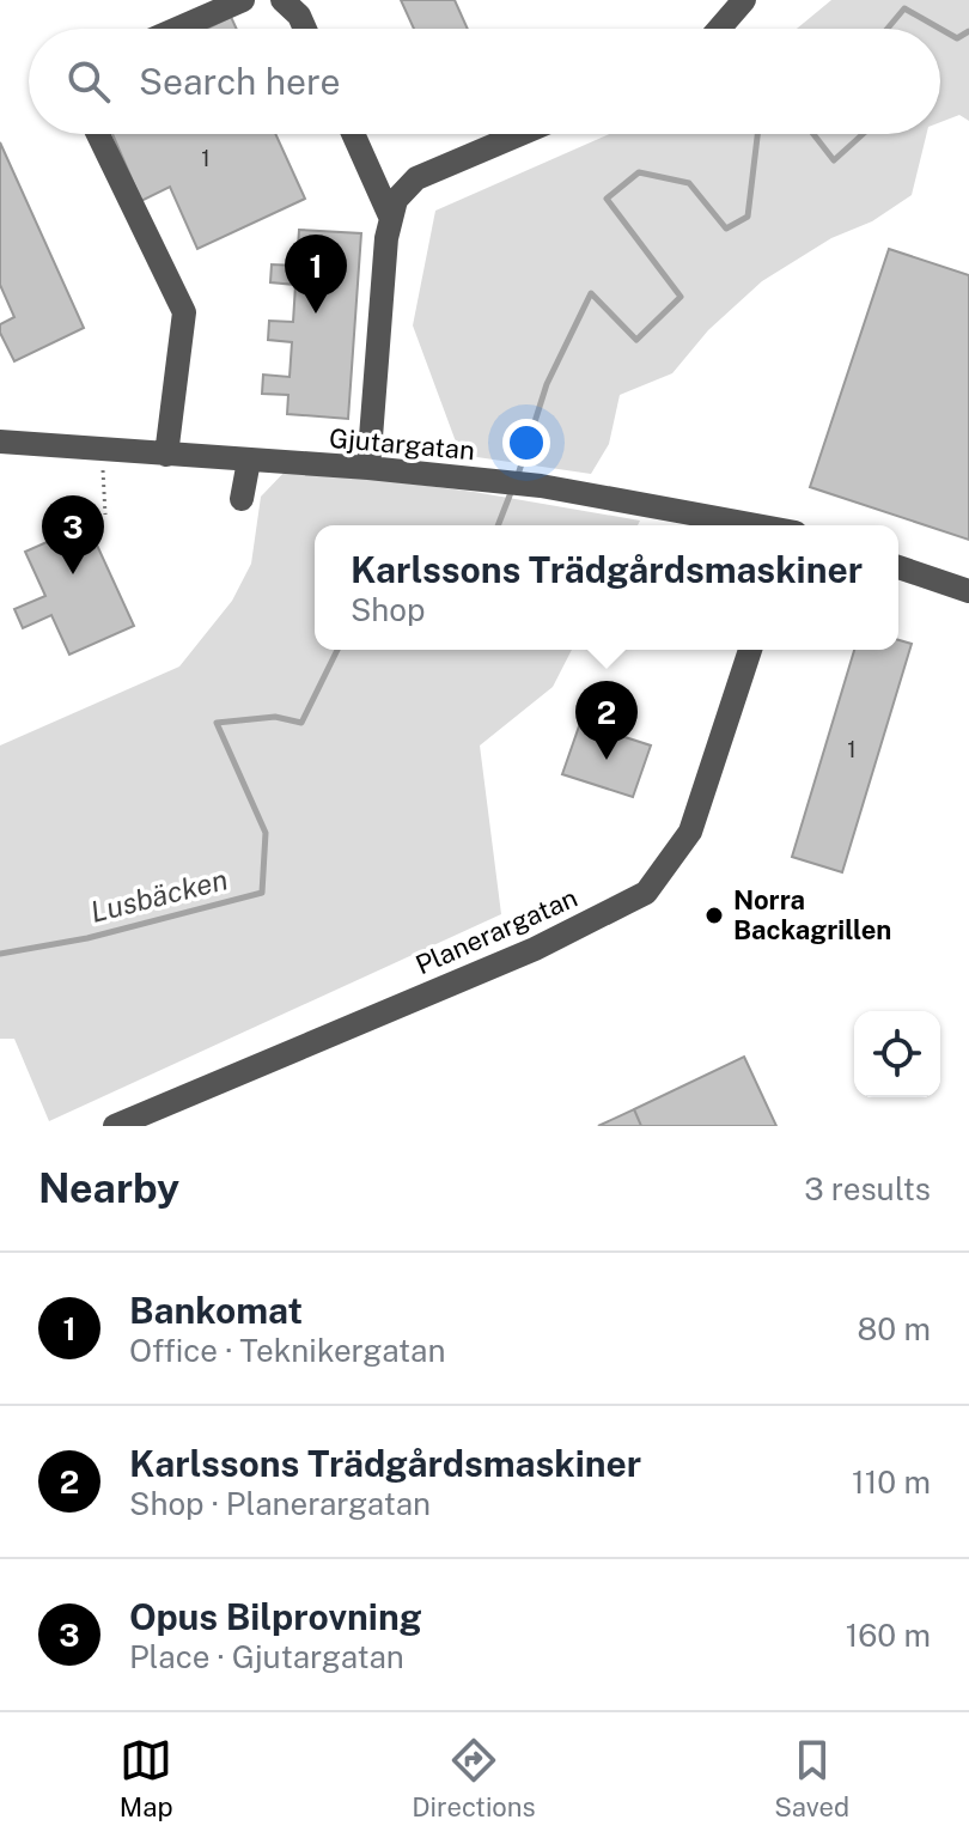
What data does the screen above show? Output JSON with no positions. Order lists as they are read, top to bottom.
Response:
{
  "streets": {
    "street": ["Gjutargatan", "Planerargatan"]
  },
  "water": ["Lusbäcken"],
  "places": ["Norra Backagrillen"],
  "house_numbers": ["1", "1"],
  "page": {
    "search": "Search here",
    "pins": ["1", "3", "2"],
    "popup": ["Karlssons Trädgårdsmaskiner", "Shop"],
    "heading": ["Nearby", "3 results"],
    "list": [
      {
        "mark": "1",
        "name": "Bankomat",
        "note": "Office · Teknikergatan",
        "value": "80 m"
      },
      {
        "mark": "2",
        "name": "Karlssons Trädgårdsmaskiner",
        "note": "Shop · Planerargatan",
        "value": "110 m"
      },
      {
        "mark": "3",
        "name": "Opus Bilprovning",
        "note": "Place · Gjutargatan",
        "value": "160 m"
      }
    ],
    "nav": ["Map", "Directions", "Saved"]
  }
}
